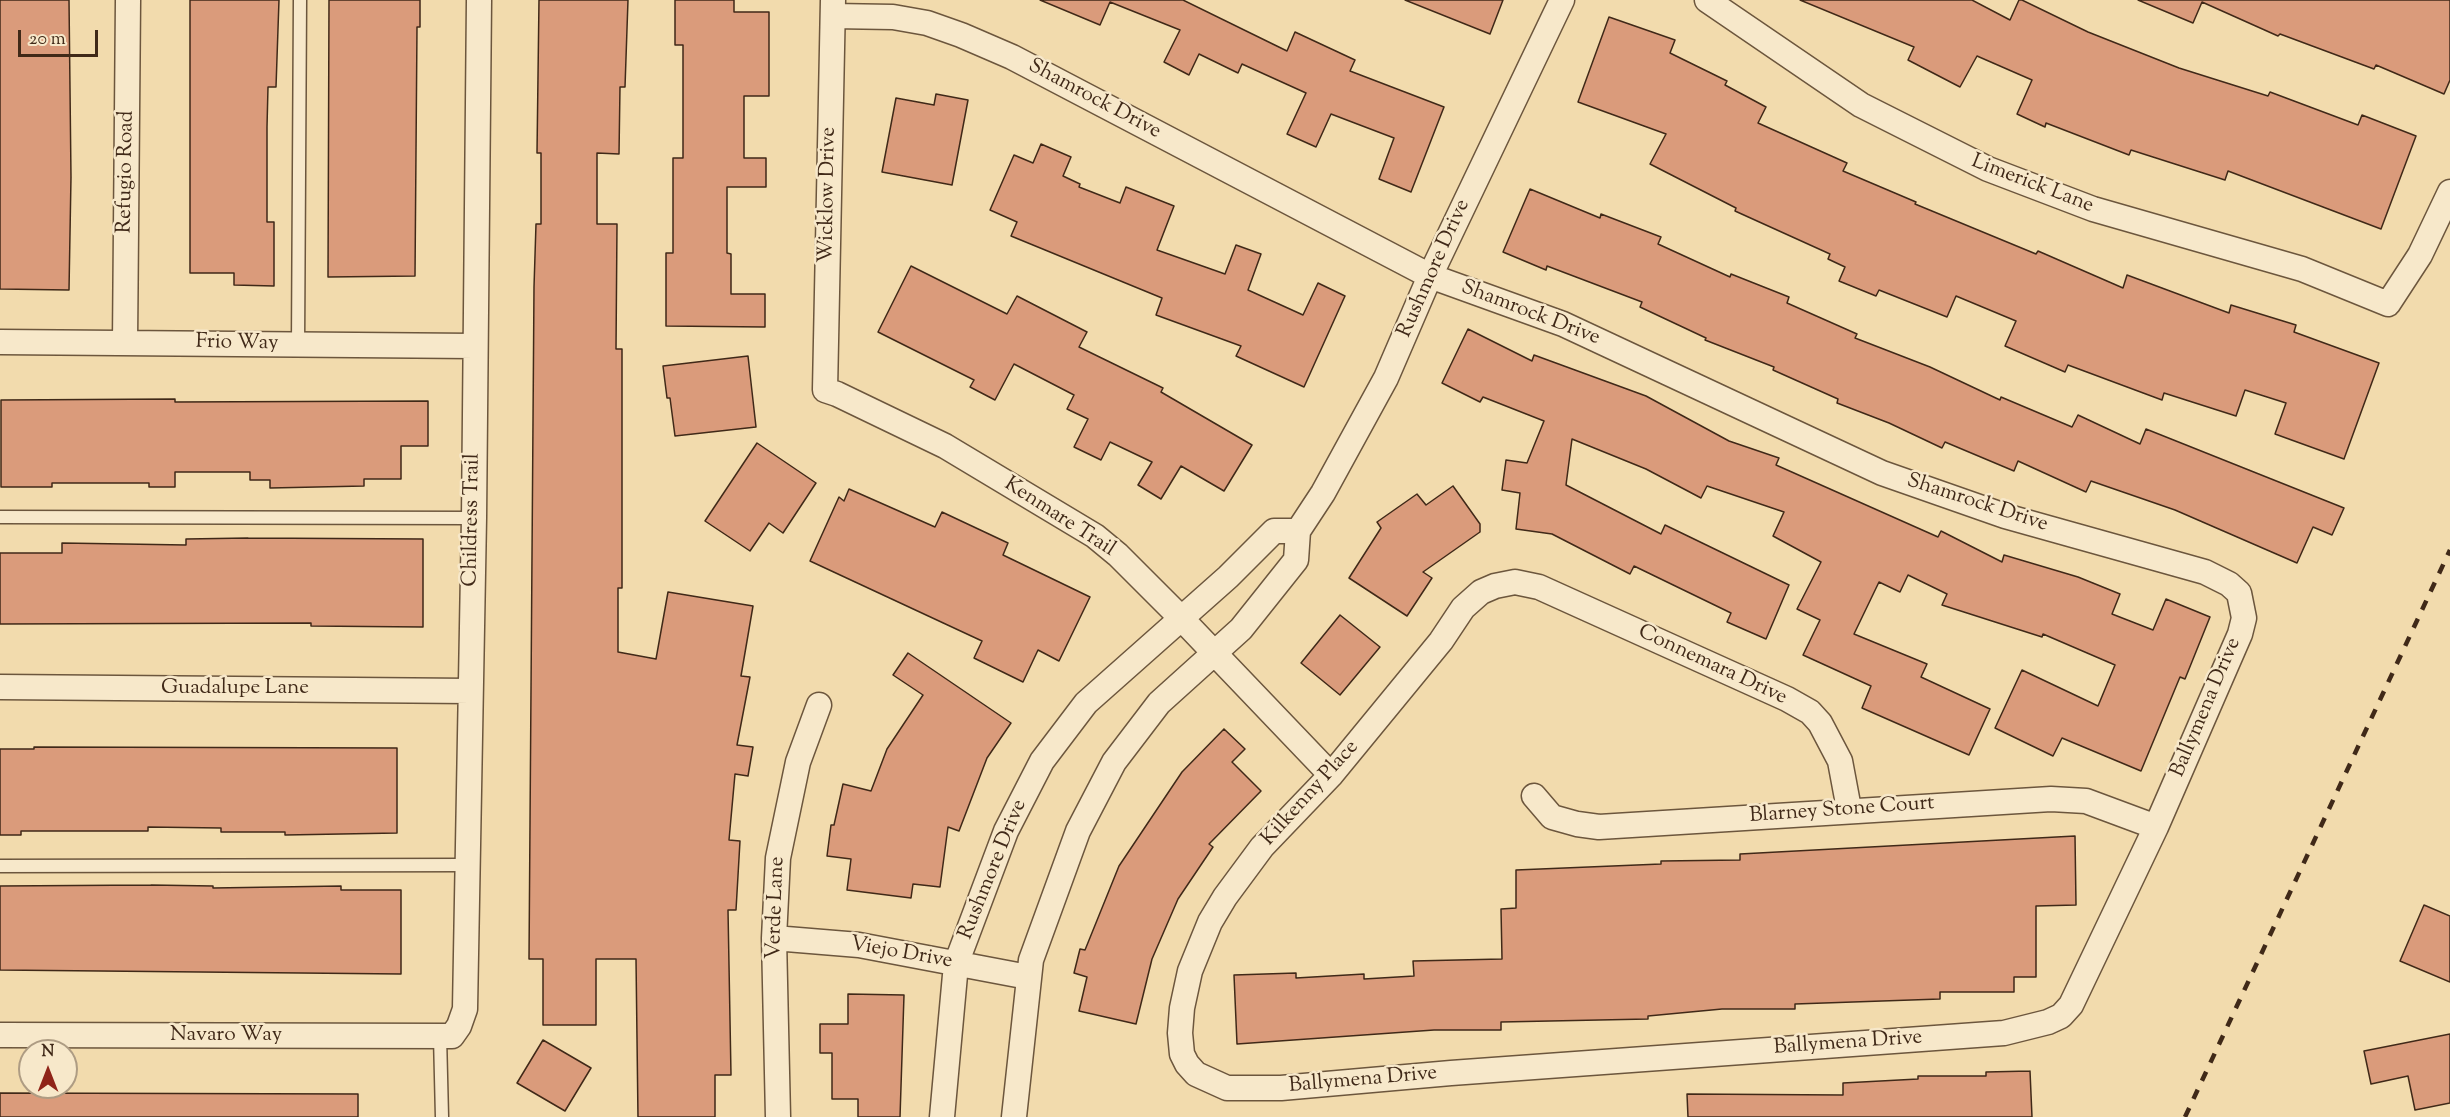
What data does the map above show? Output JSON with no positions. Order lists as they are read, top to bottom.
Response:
{
  "streets": {
    "street": [
      "Shamrock Drive",
      "Refugio Road",
      "Limerick Lane",
      "Wicklow Drive",
      "Rushmore Drive",
      "Frio Way",
      "Kenmare Trail",
      "Childress Trail",
      "Connemara Drive",
      "Guadalupe Lane",
      "Ballymena Drive",
      "Kilkenny Place",
      "Blarney Stone Court",
      "Verde Lane",
      "Viejo Drive",
      "Navaro Way"
    ]
  },
  "crossings": [
    ["Shamrock Drive", "Wicklow Drive"],
    ["Shamrock Drive", "Rushmore Drive"],
    ["Shamrock Drive", "Ballymena Drive"],
    ["Refugio Road", "Frio Way"],
    ["Wicklow Drive", "Kenmare Trail"],
    ["Rushmore Drive", "Kenmare Trail"],
    ["Rushmore Drive", "Viejo Drive"],
    ["Frio Way", "Childress Trail"],
    ["Kenmare Trail", "Kilkenny Place"],
    ["Childress Trail", "Guadalupe Lane"],
    ["Childress Trail", "Navaro Way"],
    ["Connemara Drive", "Kilkenny Place"],
    ["Connemara Drive", "Blarney Stone Court"],
    ["Ballymena Drive", "Kilkenny Place"],
    ["Ballymena Drive", "Blarney Stone Court"],
    ["Verde Lane", "Viejo Drive"]
  ],
  "scale_bar": "20 m",
  "north": "top"
}
